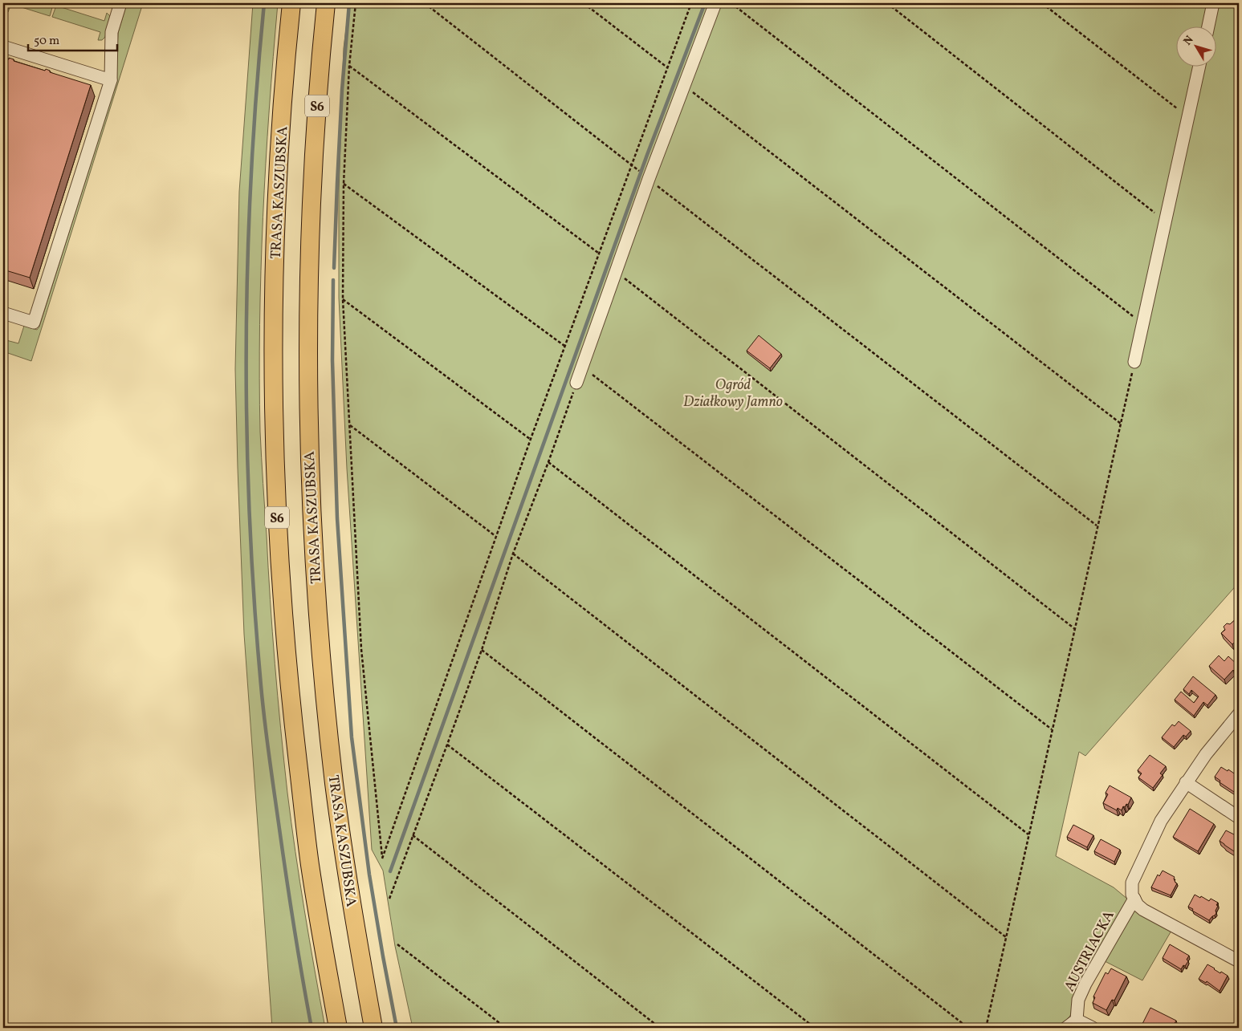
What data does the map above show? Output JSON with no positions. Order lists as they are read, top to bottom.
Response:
{
  "streets": {
    "highway": ["S6", "TRASA KASZUBSKA"],
    "street": ["AUSTRIACKA"]
  },
  "parks": ["Ogród Działkowy Jamno"],
  "scale_bar": "50 m",
  "north": "top left"
}
